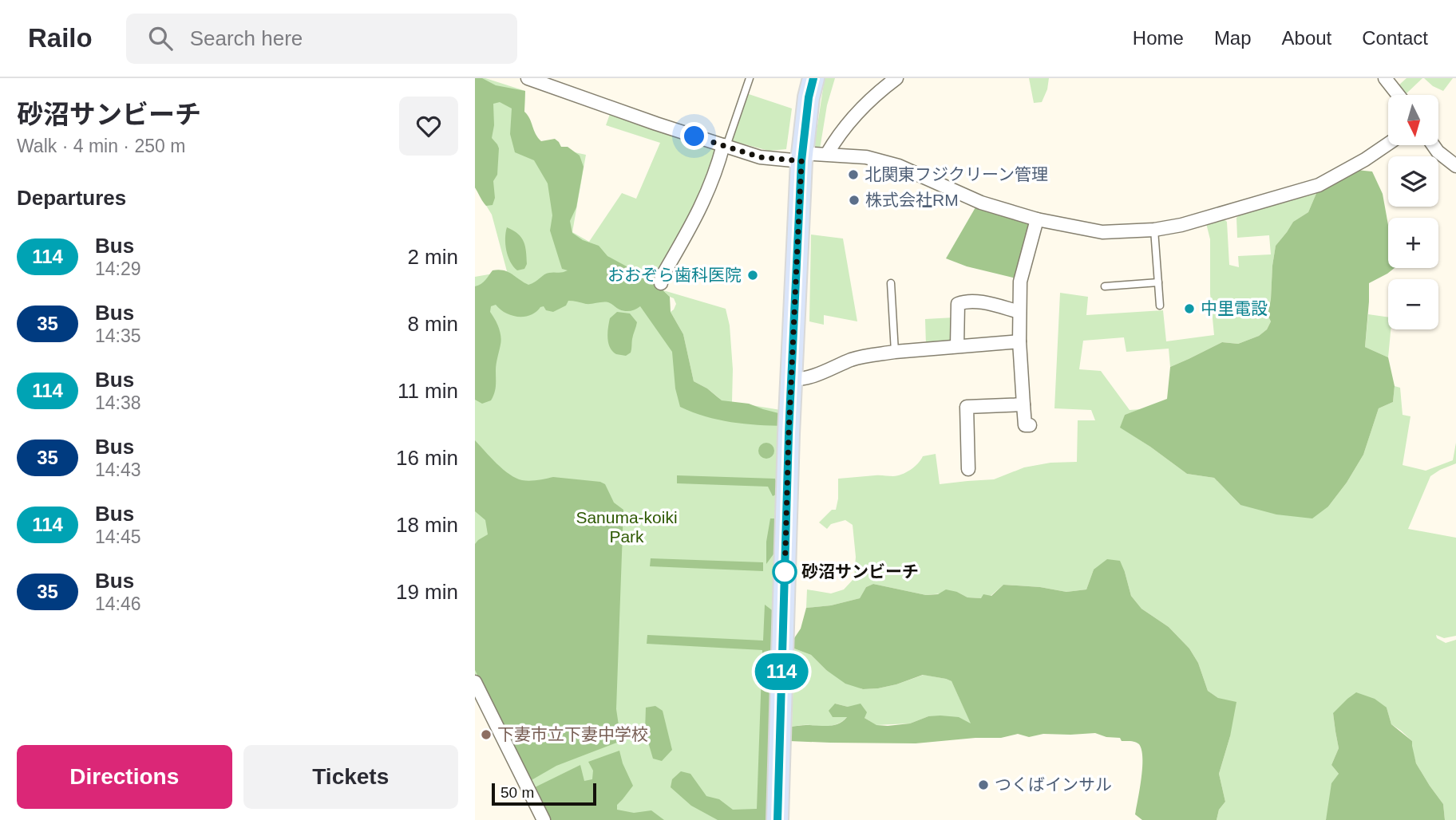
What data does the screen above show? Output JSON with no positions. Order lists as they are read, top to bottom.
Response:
{
  "parks": ["Sanuma-koiki Park"],
  "places": [
    "北関東フジクリーン管理",
    "株式会社RM",
    "おおぞら歯科医院",
    "中里電設",
    "砂沼サンビーチ",
    "下妻市立下妻中学校",
    "つくばインサル"
  ],
  "lines": ["bus line 114"],
  "scale_bar": "50 m",
  "north": "bottom",
  "page": {
    "header": "Railo",
    "search": "Search here",
    "nav": [
      "Home",
      "Map",
      "About",
      "Contact"
    ],
    "heading": [
      ["砂沼サンビーチ", "Walk · 4 min · 250 m"],
      "Departures"
    ],
    "on_map": "114",
    "map_buttons": ["+", "−"],
    "list": [
      {
        "mark": "114",
        "name": "Bus",
        "note": "14:29",
        "value": "2 min"
      },
      {
        "mark": "35",
        "name": "Bus",
        "note": "14:35",
        "value": "8 min"
      },
      {
        "mark": "114",
        "name": "Bus",
        "note": "14:38",
        "value": "11 min"
      },
      {
        "mark": "35",
        "name": "Bus",
        "note": "14:43",
        "value": "16 min"
      },
      {
        "mark": "114",
        "name": "Bus",
        "note": "14:45",
        "value": "18 min"
      },
      {
        "mark": "35",
        "name": "Bus",
        "note": "14:46",
        "value": "19 min"
      }
    ],
    "buttons": ["Directions", "Tickets"],
    "scale": "50 m"
  }
}
